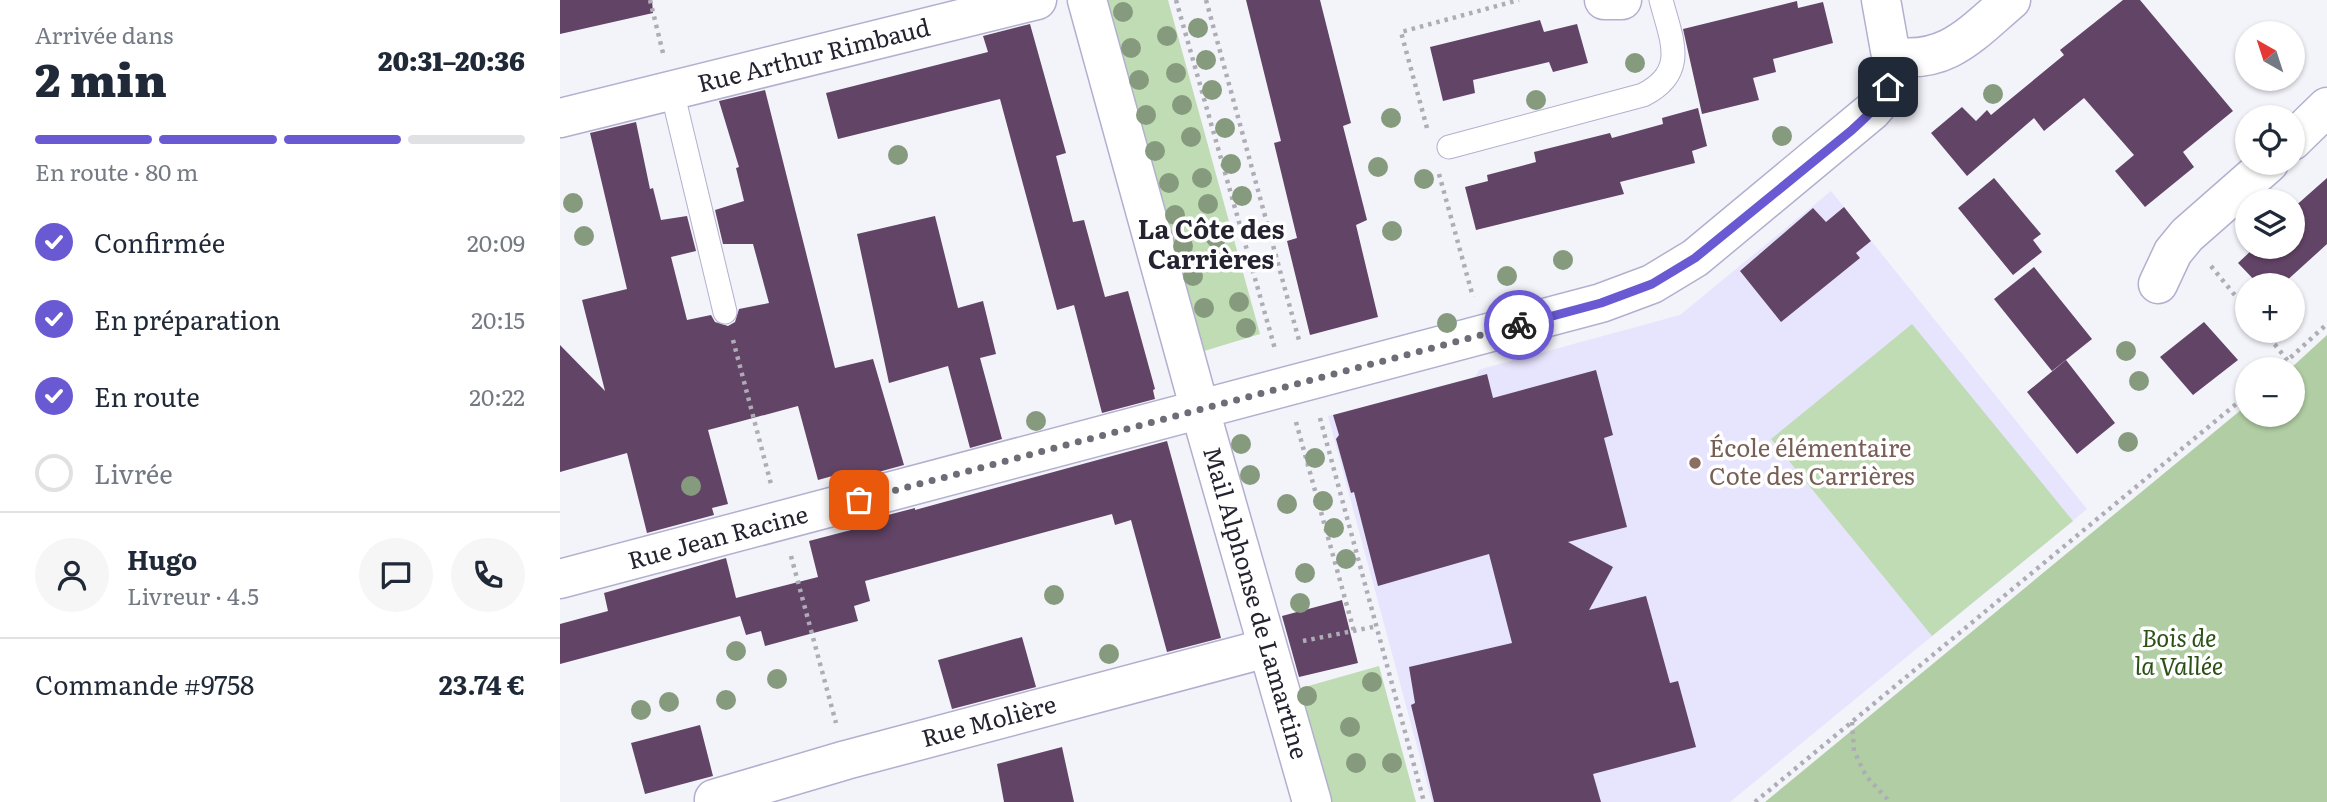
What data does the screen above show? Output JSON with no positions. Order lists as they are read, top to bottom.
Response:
{
  "streets": {
    "street": [
      "Rue Arthur Rimbaud",
      "Rue Jean Racine",
      "Mail Alphonse de Lamartine",
      "Rue Molière"
    ]
  },
  "crossings": [
    ["Rue Jean Racine", "Mail Alphonse de Lamartine"],
    ["Mail Alphonse de Lamartine", "Rue Molière"]
  ],
  "districts": ["La Côte des Carrières"],
  "parks": ["Bois de la Vallée"],
  "places": ["École élémentaire Cote des Carrières"],
  "north": "top left",
  "page": {
    "heading": ["2 min", "Arrivée dans", "20:31–20:36"],
    "panel": [
      "Hugo",
      "Livreur · 4.5",
      "Commande #9758",
      "23.74 €"
    ],
    "map_buttons": ["+", "−"],
    "bar": "En route · 80 m",
    "list": [
      ["Confirmée", "20:09"],
      ["En préparation", "20:15"],
      ["En route", "20:22"],
      "Livrée"
    ]
  }
}
